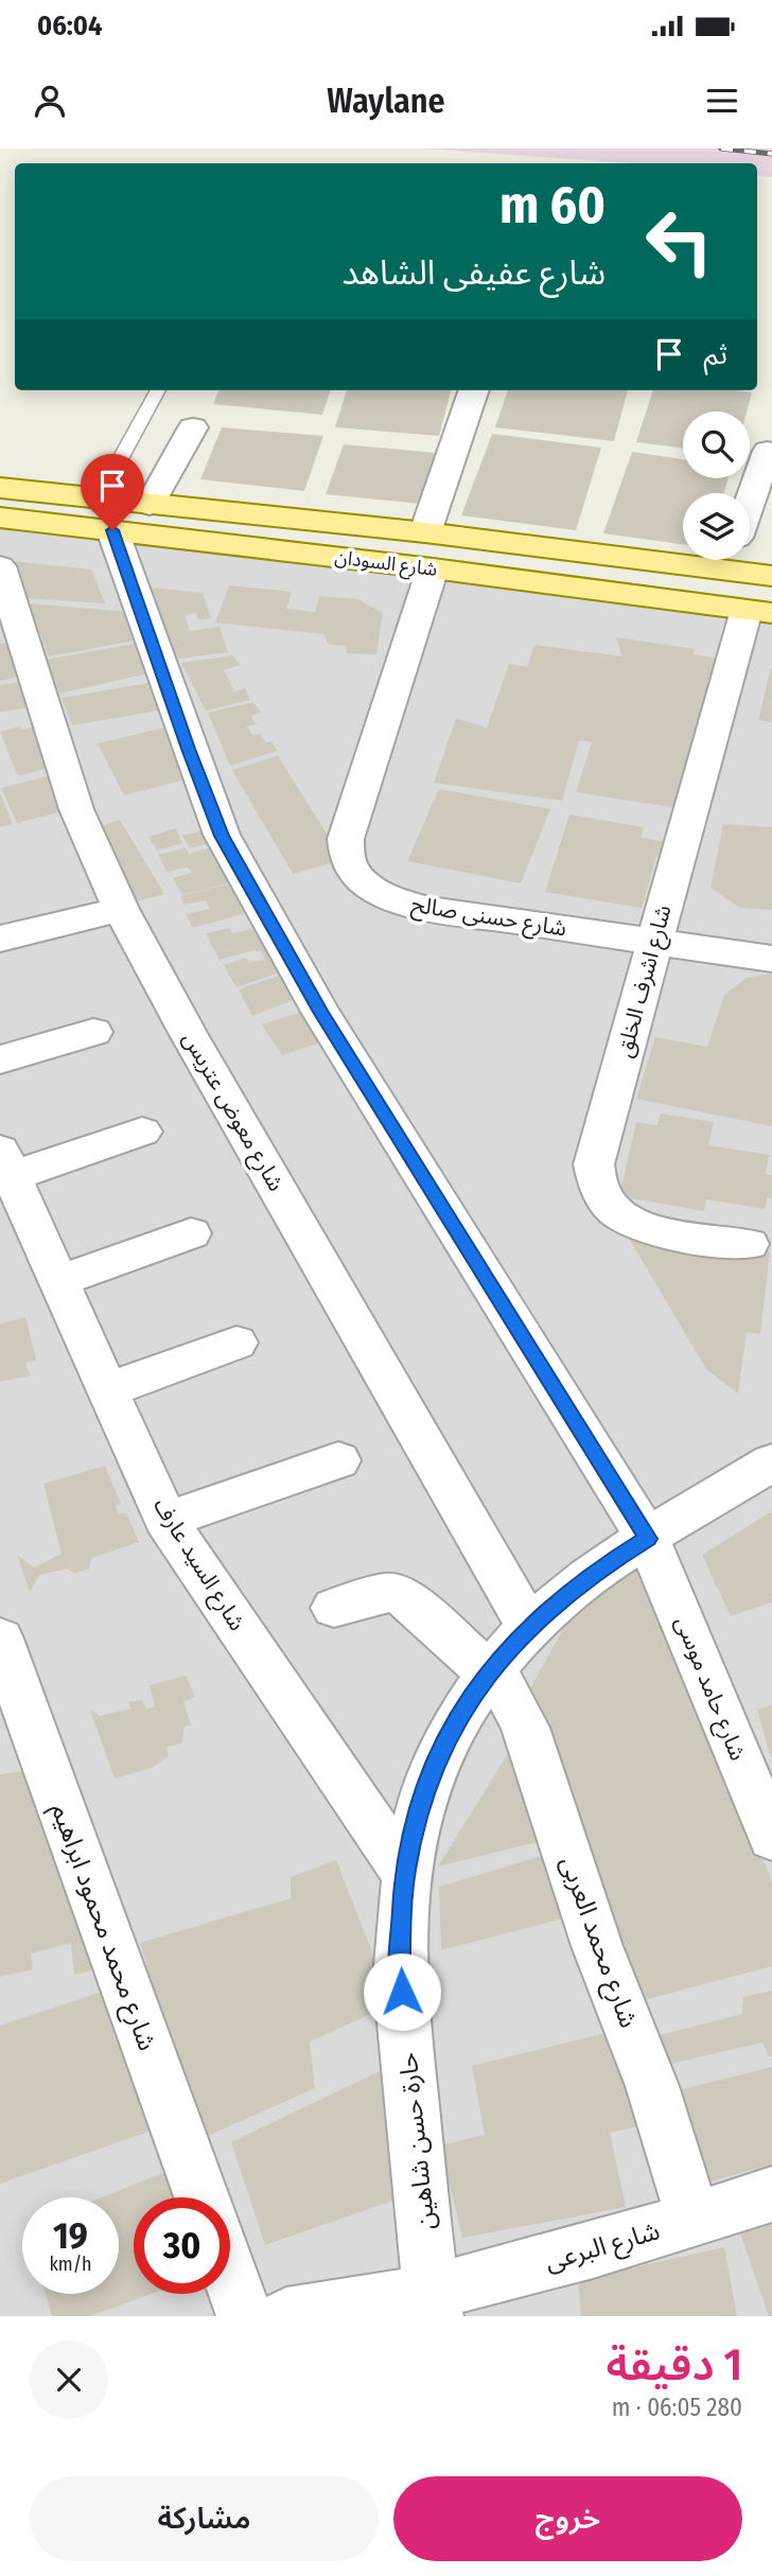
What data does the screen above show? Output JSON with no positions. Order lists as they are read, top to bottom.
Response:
{
  "streets": {
    "main road": ["شارع السودان"],
    "street": [
      "شارع حسنى صالح",
      "شارع اشرف الخلق",
      "شارع معوض عتريس",
      "شارع السيد عارف",
      "شارع حامد موسى",
      "شارع محمد محمود ابراهيم",
      "شارع محمد العربى",
      "حارة حسن شاهين",
      "شارع البرعى"
    ]
  },
  "crossings": [
    ["شارع السودان", "شارع حسنى صالح"],
    ["شارع السودان", "شارع اشرف الخلق"],
    ["شارع السودان", "شارع حامد موسى"],
    ["شارع حسنى صالح", "شارع اشرف الخلق"],
    ["شارع معوض عتريس", "حارة حسن شاهين"],
    ["شارع السيد عارف", "حارة حسن شاهين"],
    ["شارع حامد موسى", "حارة حسن شاهين"],
    ["شارع محمد العربى", "حارة حسن شاهين"],
    ["شارع محمد العربى", "شارع البرعى"],
    ["حارة حسن شاهين", "شارع البرعى"]
  ],
  "page": {
    "status": "06:04",
    "header": "Waylane",
    "turn": ["60 m", "شارع عفيفى الشاهد"],
    "then": "ثم",
    "speed": "19 km/h",
    "limit": "30",
    "heading": ["1 دقيقة", "280 m · 06:05"],
    "buttons": ["خروج", "مشاركة"]
  }
}
